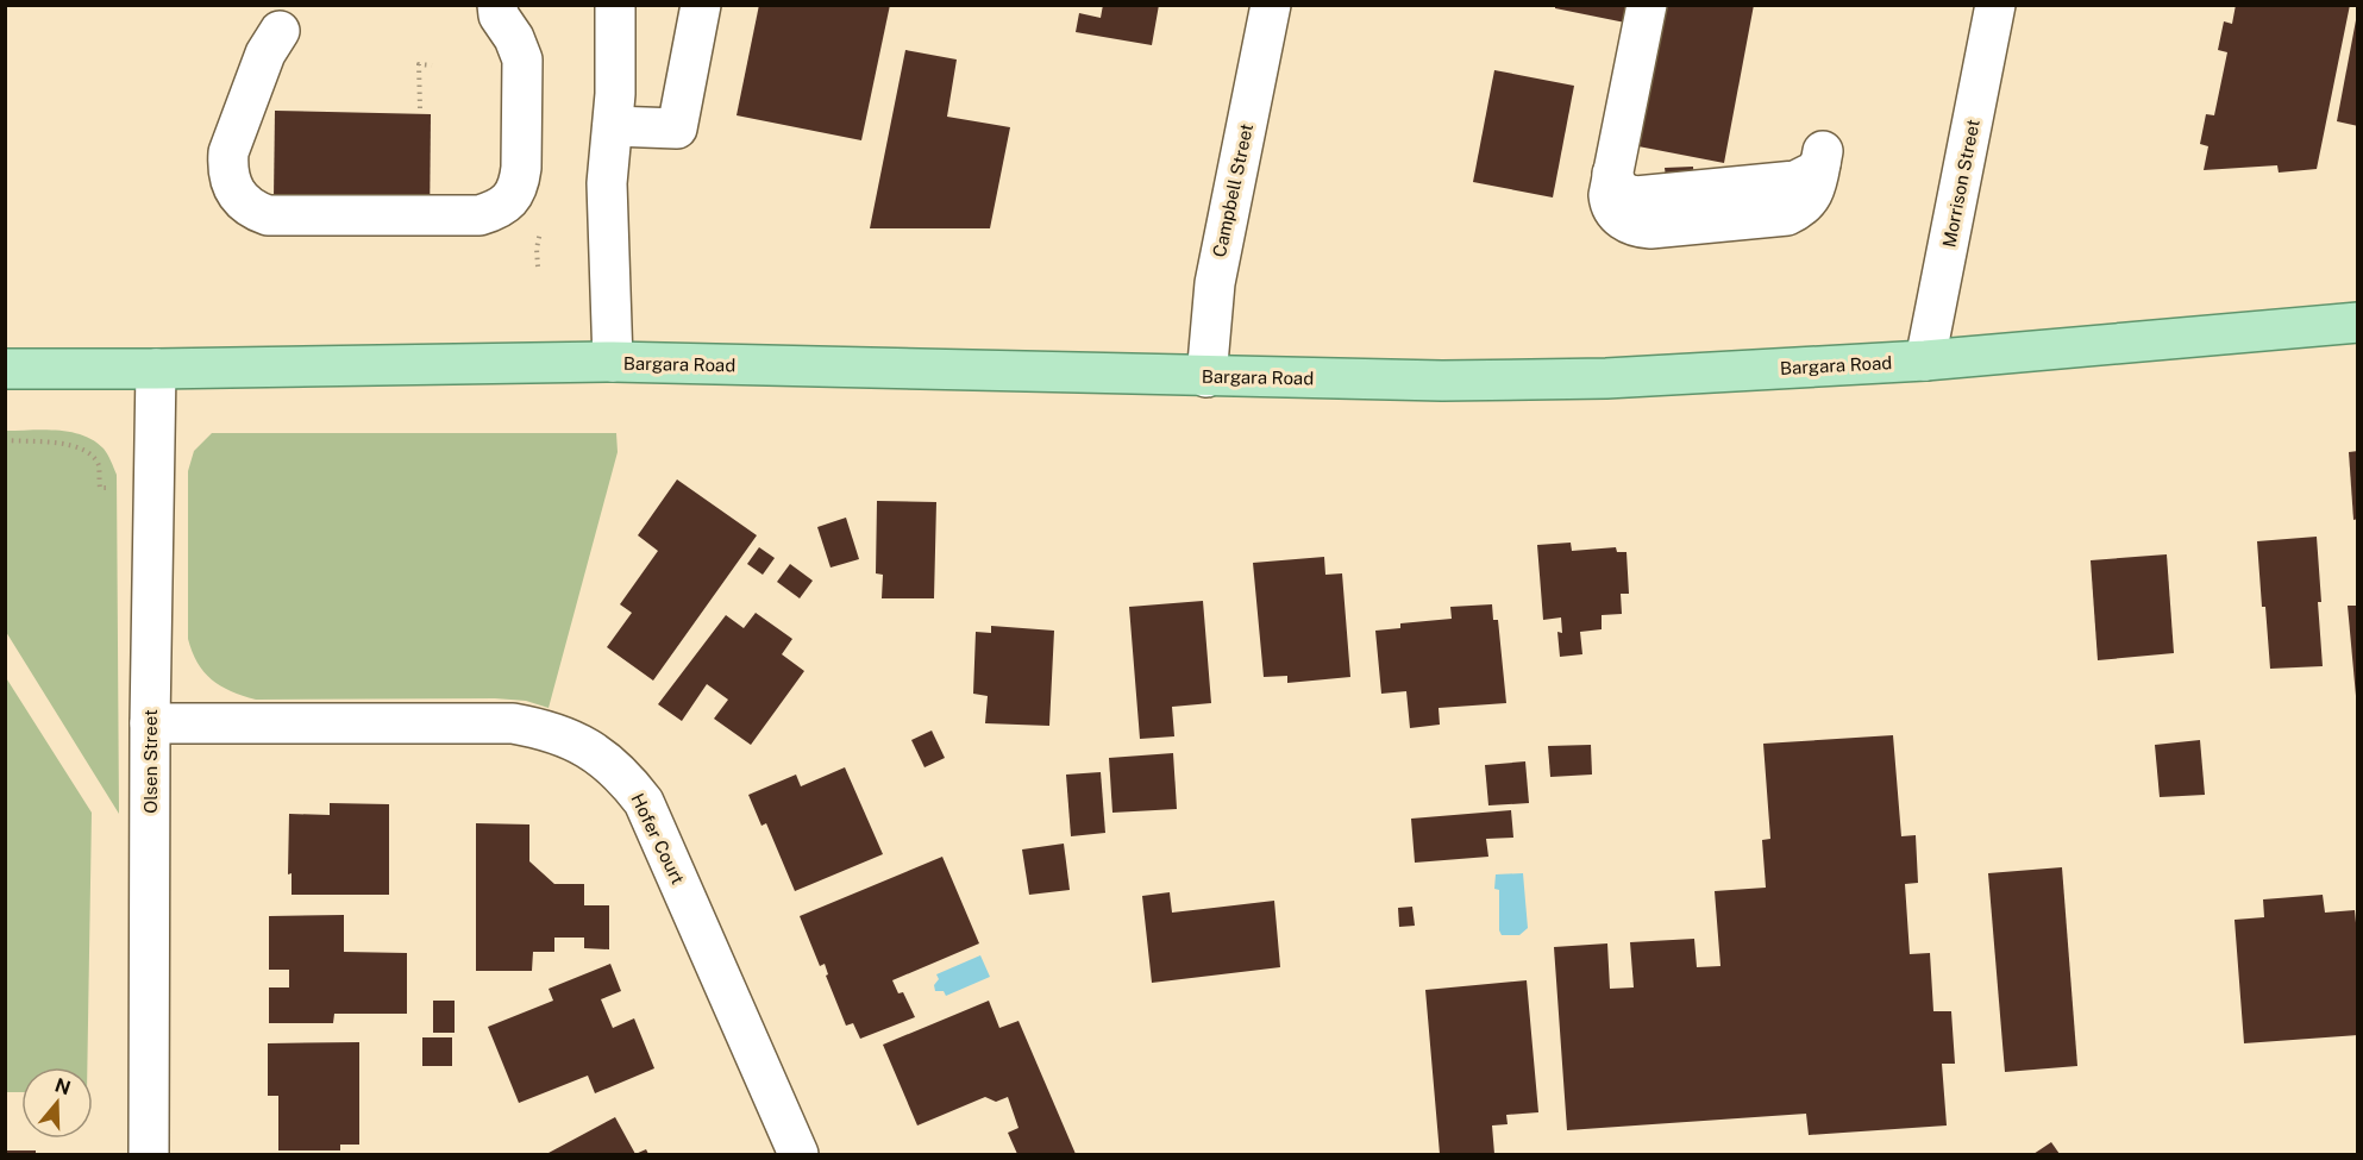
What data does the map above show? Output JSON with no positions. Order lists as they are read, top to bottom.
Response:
{
  "streets": {
    "main road": ["Bargara Road"],
    "street": [
      "Morrison Street",
      "Campbell Street",
      "Olsen Street",
      "Hofer Court"
    ]
  },
  "crossings": [
    ["Morrison Street", "Bargara Road"],
    ["Campbell Street", "Bargara Road"],
    ["Bargara Road", "Olsen Street"],
    ["Olsen Street", "Hofer Court"]
  ],
  "north": "top"
}
